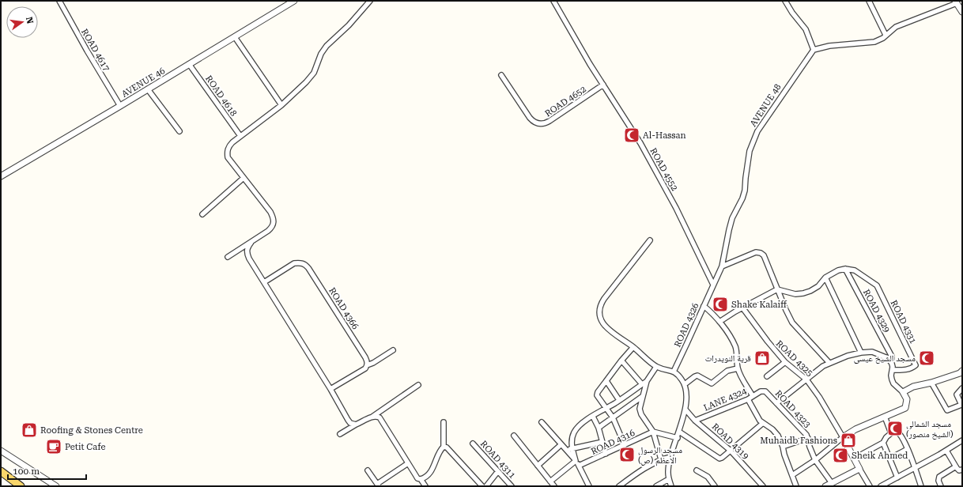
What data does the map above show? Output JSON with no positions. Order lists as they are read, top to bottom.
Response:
{
  "streets": {
    "street": [
      "ROAD 4617",
      "AVENUE 46",
      "ROAD 4618",
      "ROAD 4652",
      "AVENUE 48",
      "ROAD 4552",
      "ROAD 4366",
      "ROAD 4329",
      "ROAD 4331",
      "ROAD 4326",
      "ROAD 4325",
      "LANE 4324",
      "ROAD 4323",
      "ROAD 4319",
      "ROAD 4316",
      "ROAD 4311"
    ]
  },
  "crossings": [
    ["ROAD 4617", "AVENUE 46"],
    ["AVENUE 46", "ROAD 4618"],
    ["ROAD 4652", "ROAD 4552"],
    ["AVENUE 48", "ROAD 4552"],
    ["AVENUE 48", "ROAD 4326"],
    ["ROAD 4552", "ROAD 4326"],
    ["ROAD 4329", "ROAD 4331"],
    ["ROAD 4326", "ROAD 4319"],
    ["ROAD 4326", "ROAD 4316"],
    ["LANE 4324", "ROAD 4323"],
    ["LANE 4324", "ROAD 4319"],
    ["ROAD 4319", "ROAD 4316"]
  ],
  "places": {
    "mosque": [
      "Al-Hassan",
      "Shake Kalaiff",
      "مسجد الشيخ عيسى",
      "مسجد الشمالي (الشيخ منصور)",
      "مسجد الرسول الأعظم (ص)",
      "Sheik Ahmed"
    ],
    "shop": ["قرية النويدرات", "Roofing & Stones Centre", "Muhaidb Fashions"],
    "cafe": ["Petit Cafe"]
  },
  "scale_bar": "100 m",
  "north": "right"
}
